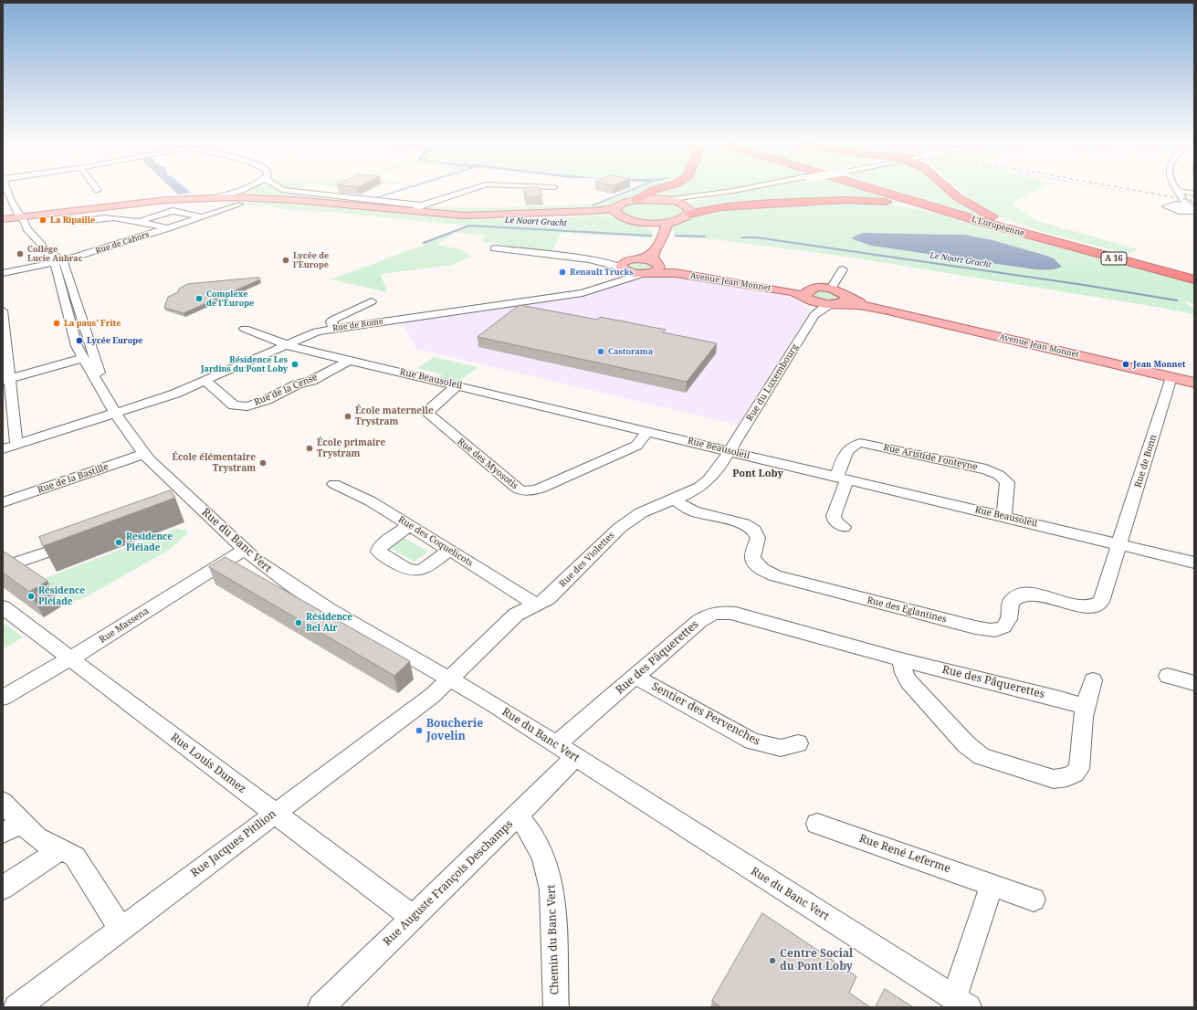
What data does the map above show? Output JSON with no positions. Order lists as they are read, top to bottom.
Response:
{
  "streets": {
    "highway": ["L'Européenne", "A 16"],
    "main road": ["Avenue Jean Monnet"],
    "street": [
      "Rue de Cahors",
      "Rue de Rome",
      "Rue Beausoleil",
      "Rue du Luxembourg",
      "Rue de la Cense",
      "Rue Aristide Fonteyne",
      "Rue de Bonn",
      "Rue des Myosotis",
      "Rue de la Bastille",
      "Rue du Banc Vert",
      "Rue des Coquelicots",
      "Rue des Violettes",
      "Rue des Églantines",
      "Rue Massena",
      "Rue des Pâquerettes",
      "Sentier des Pervenches",
      "Rue Louis Dumez",
      "Rue Jacques Pitilion",
      "Rue René Leferme",
      "Rue Auguste François Deschamps",
      "Chemin du Banc Vert"
    ]
  },
  "crossings": [
    ["Rue de Cahors", "Rue du Banc Vert"],
    ["Avenue Jean Monnet", "Rue de Rome"],
    ["Avenue Jean Monnet", "Rue du Luxembourg"],
    ["Avenue Jean Monnet", "Rue de Bonn"],
    ["Rue de Rome", "Rue Beausoleil"],
    ["Rue de Rome", "Rue de la Cense"],
    ["Rue de Rome", "Rue du Banc Vert"],
    ["Rue Beausoleil", "Rue du Luxembourg"],
    ["Rue Beausoleil", "Rue de la Cense"],
    ["Rue Beausoleil", "Rue Aristide Fonteyne"],
    ["Rue Beausoleil", "Rue de Bonn"],
    ["Rue Beausoleil", "Rue des Myosotis"],
    ["Rue Beausoleil", "Rue des Violettes"],
    ["Rue Beausoleil", "Rue des Églantines"],
    ["Rue du Luxembourg", "Rue des Violettes"],
    ["Rue de Bonn", "Rue des Églantines"],
    ["Rue de la Bastille", "Rue du Banc Vert"],
    ["Rue du Banc Vert", "Rue des Violettes"],
    ["Rue du Banc Vert", "Rue Massena"],
    ["Rue du Banc Vert", "Rue des Pâquerettes"],
    ["Rue du Banc Vert", "Rue Jacques Pitilion"],
    ["Rue du Banc Vert", "Rue Auguste François Deschamps"],
    ["Rue des Coquelicots", "Rue des Violettes"],
    ["Rue des Violettes", "Rue des Églantines"],
    ["Rue des Violettes", "Rue Jacques Pitilion"],
    ["Rue Massena", "Rue Louis Dumez"],
    ["Rue des Pâquerettes", "Sentier des Pervenches"],
    ["Rue Louis Dumez", "Rue Jacques Pitilion"],
    ["Rue Louis Dumez", "Rue Auguste François Deschamps"],
    ["Rue Auguste François Deschamps", "Chemin du Banc Vert"]
  ],
  "districts": ["Pont Loby"],
  "water": ["Le Noort Gracht"],
  "places": [
    "La Ripaille",
    "Collège Lucie Aubrac",
    "Lycée de l'Europe",
    "Renault Trucks",
    "Complexe de l'Europe",
    "La paus' Frite",
    "Lycée Europe",
    "Castorama",
    "Résidence Les Jardins du Pont Loby",
    "Jean Monnet",
    "École maternelle Trystram",
    "École primaire Trystram",
    "École élémentaire Trystram",
    "Residence Pléiade",
    "Résidence Pléiade",
    "Résidence Bel Air",
    "Boucherie Jovelin",
    "Centre Social du Pont Loby"
  ]
}
